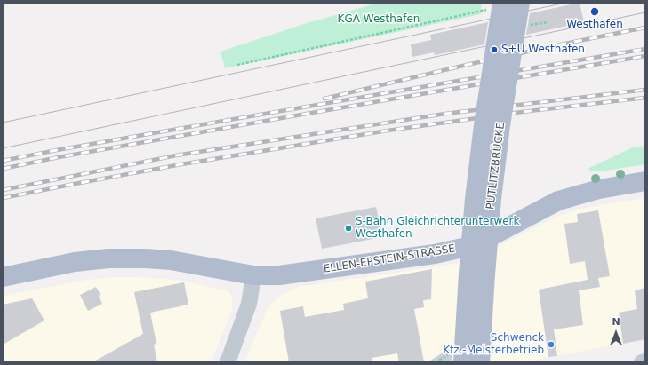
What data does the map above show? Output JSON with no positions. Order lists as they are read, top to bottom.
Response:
{
  "streets": {
    "main road": ["PUTLITZBRÜCKE", "ELLEN-EPSTEIN-STRASSE"]
  },
  "parks": ["KGA Westhafen"],
  "places": [
    "Westhafen",
    "S+U Westhafen",
    "S-Bahn Gleichrichterunterwerk Westhafen",
    "Schwenck Kfz.-Meisterbetrieb"
  ],
  "north": "top"
}
